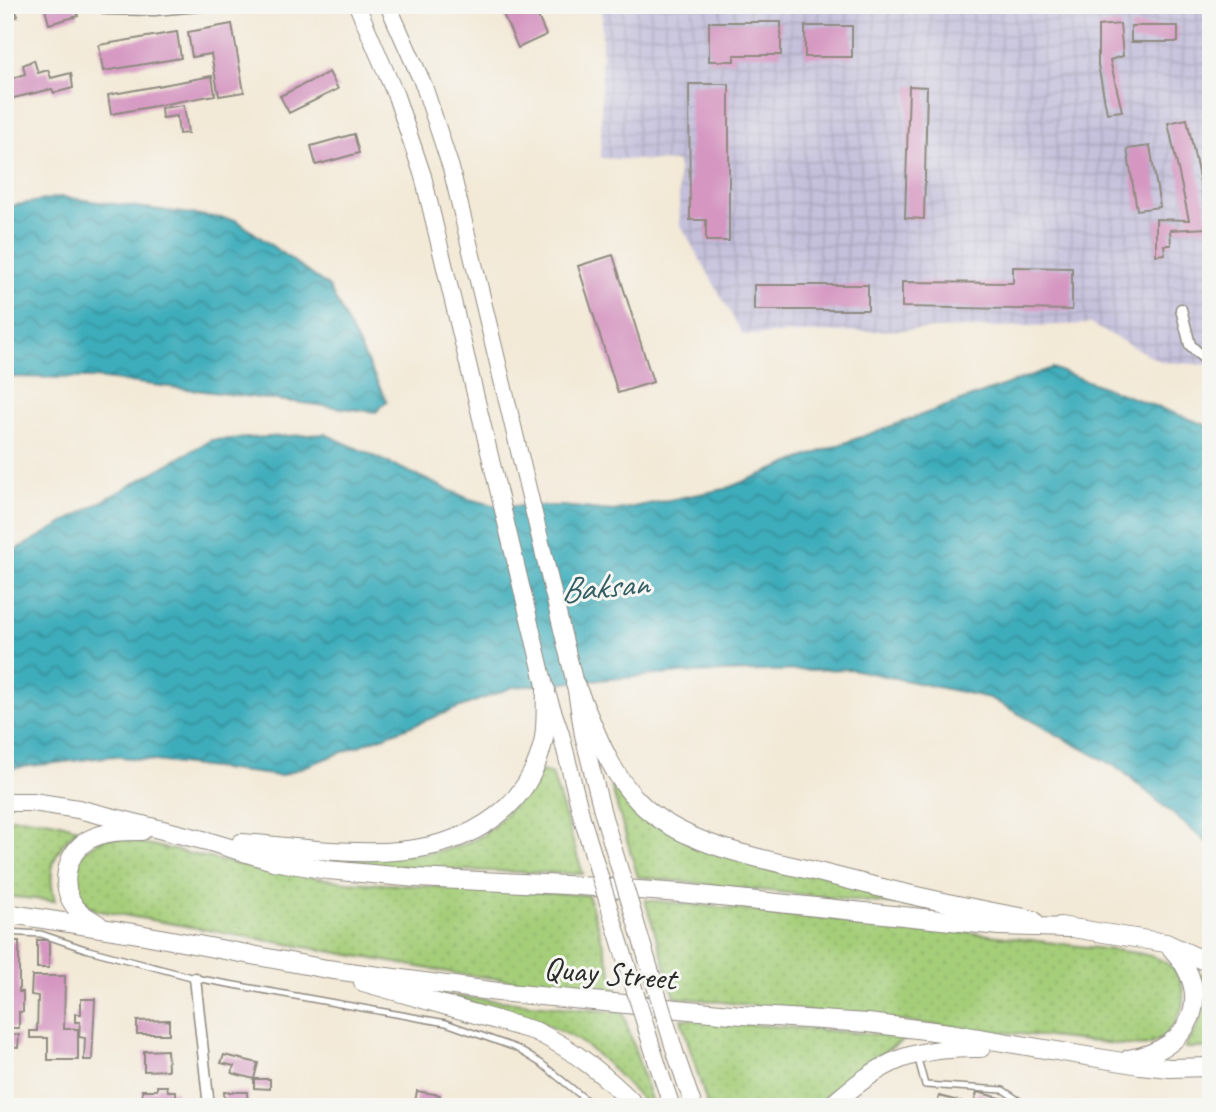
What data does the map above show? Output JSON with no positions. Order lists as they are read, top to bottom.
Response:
{
  "streets": {
    "main road": ["Quay Street"]
  },
  "water": ["Baksan"]
}
